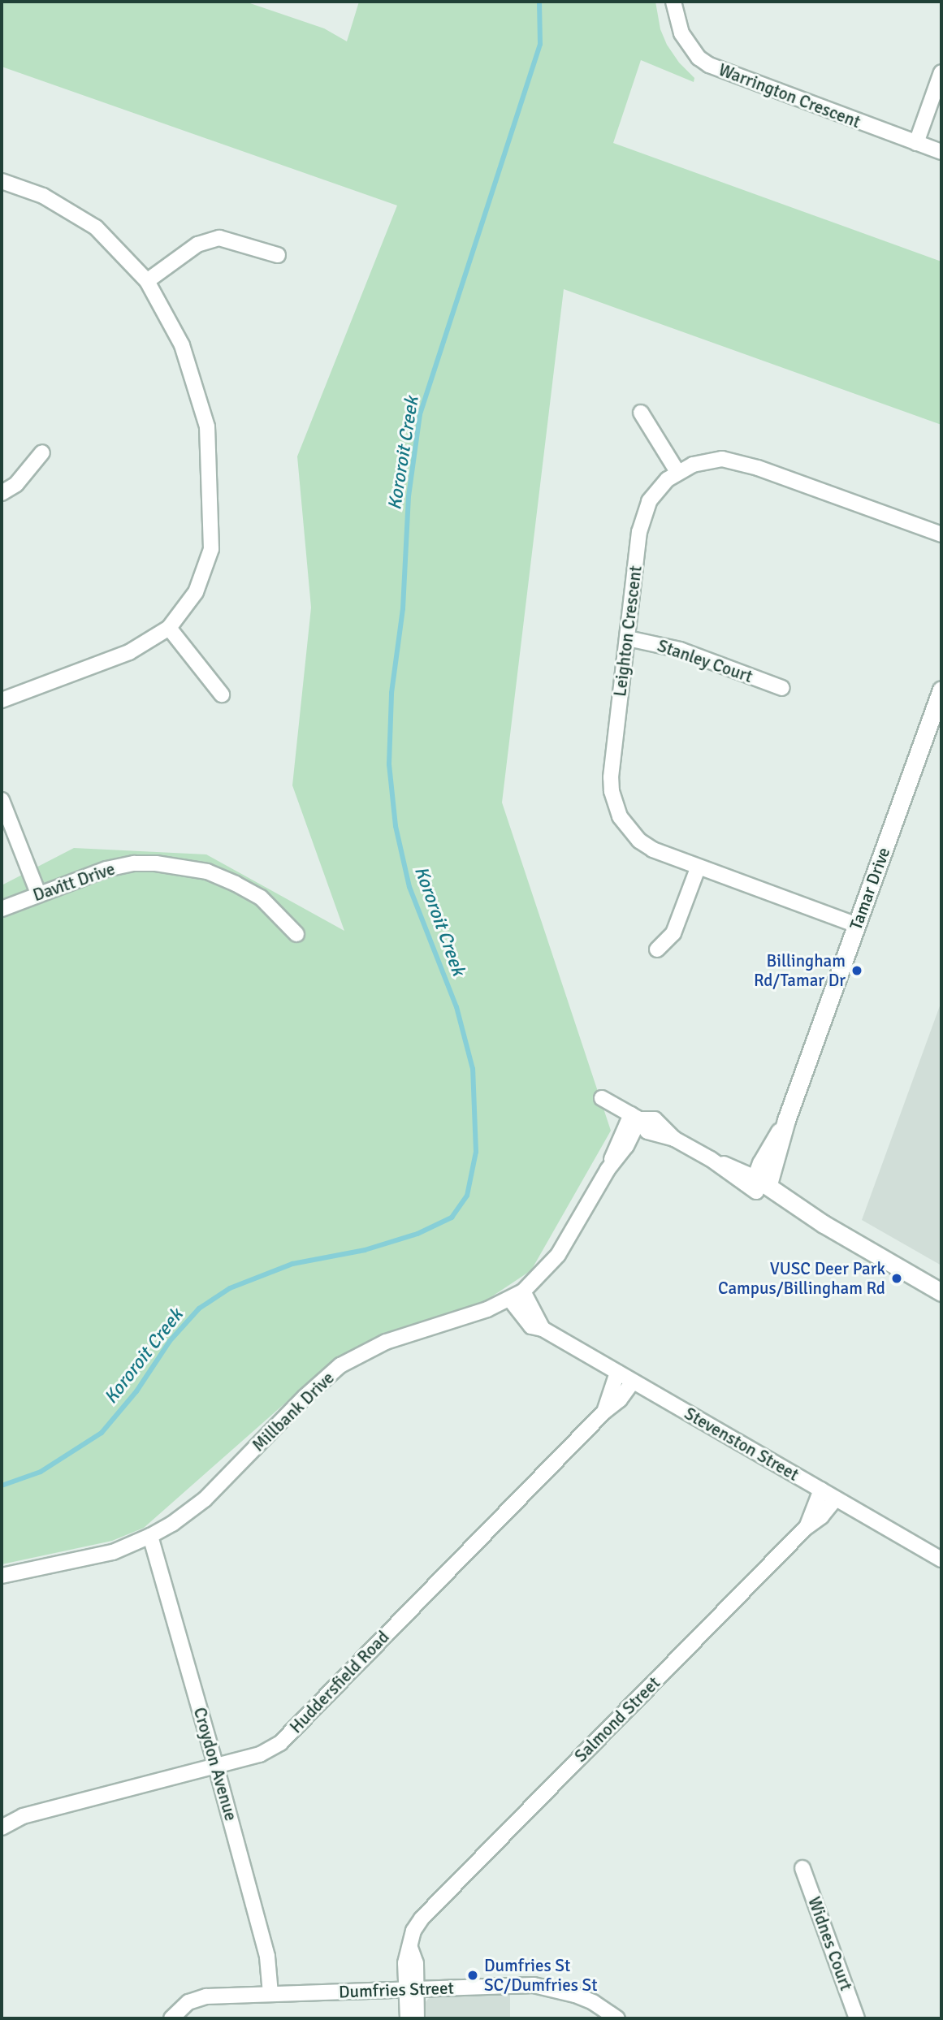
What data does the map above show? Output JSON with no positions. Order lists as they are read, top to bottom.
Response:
{
  "streets": {
    "street": [
      "Warrington Crescent",
      "Leighton Crescent",
      "Stanley Court",
      "Davitt Drive",
      "Tamar Drive",
      "Millbank Drive",
      "Stevenston Street",
      "Huddersfield Road",
      "Salmond Street",
      "Croydon Avenue",
      "Widnes Court",
      "Dumfries Street"
    ]
  },
  "crossings": [
    ["Leighton Crescent", "Stanley Court"],
    ["Leighton Crescent", "Tamar Drive"],
    ["Millbank Drive", "Stevenston Street"],
    ["Millbank Drive", "Croydon Avenue"],
    ["Stevenston Street", "Huddersfield Road"],
    ["Stevenston Street", "Salmond Street"],
    ["Huddersfield Road", "Croydon Avenue"],
    ["Salmond Street", "Dumfries Street"],
    ["Croydon Avenue", "Dumfries Street"]
  ],
  "water": ["Kororoit Creek"],
  "places": ["Billingham Rd/Tamar Dr", "VUSC Deer Park Campus/Billingham Rd", "Dumfries St SC/Dumfries St"]
}
